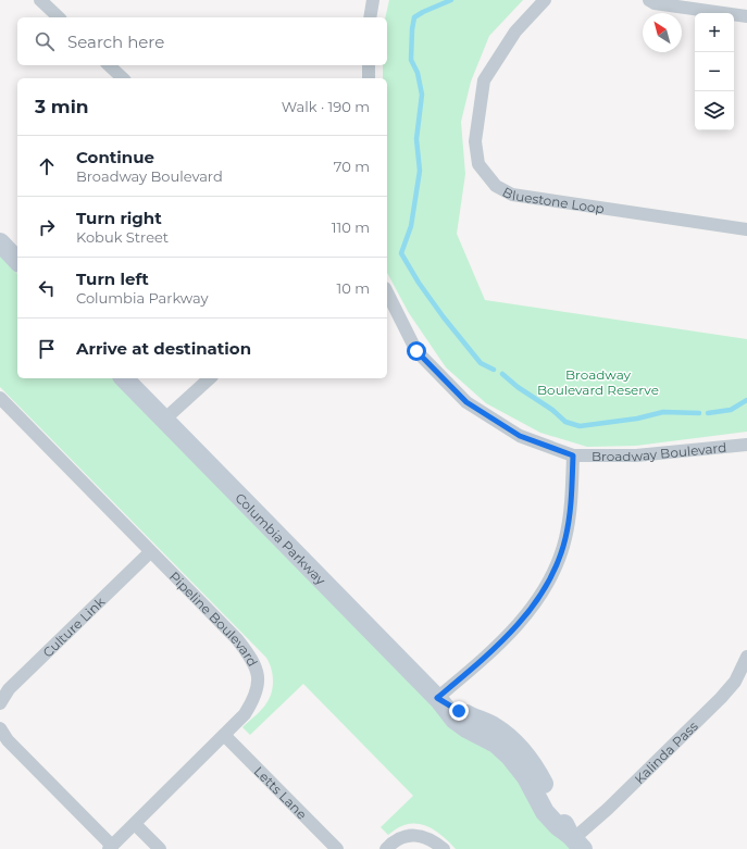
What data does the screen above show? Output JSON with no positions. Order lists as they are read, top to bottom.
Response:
{
  "streets": {
    "street": [
      "Bluestone Loop",
      "Broadway Boulevard",
      "Columbia Parkway",
      "Pipeline Boulevard",
      "Culture Link",
      "Kalinda Pass",
      "Letts Lane"
    ]
  },
  "crossings": [
    ["Columbia Parkway", "Kalinda Pass"],
    ["Pipeline Boulevard", "Culture Link"],
    ["Pipeline Boulevard", "Letts Lane"]
  ],
  "parks": ["Broadway Boulevard Reserve"],
  "north": "top left",
  "page": {
    "map_buttons": ["+", "−"],
    "search": "Search here",
    "heading": ["3 min", "Walk · 190 m"],
    "list": [
      ["Continue", "Broadway Boulevard", "70 m"],
      ["Turn right", "Kobuk Street", "110 m"],
      ["Turn left", "Columbia Parkway", "10 m"],
      "Arrive at destination"
    ]
  }
}
